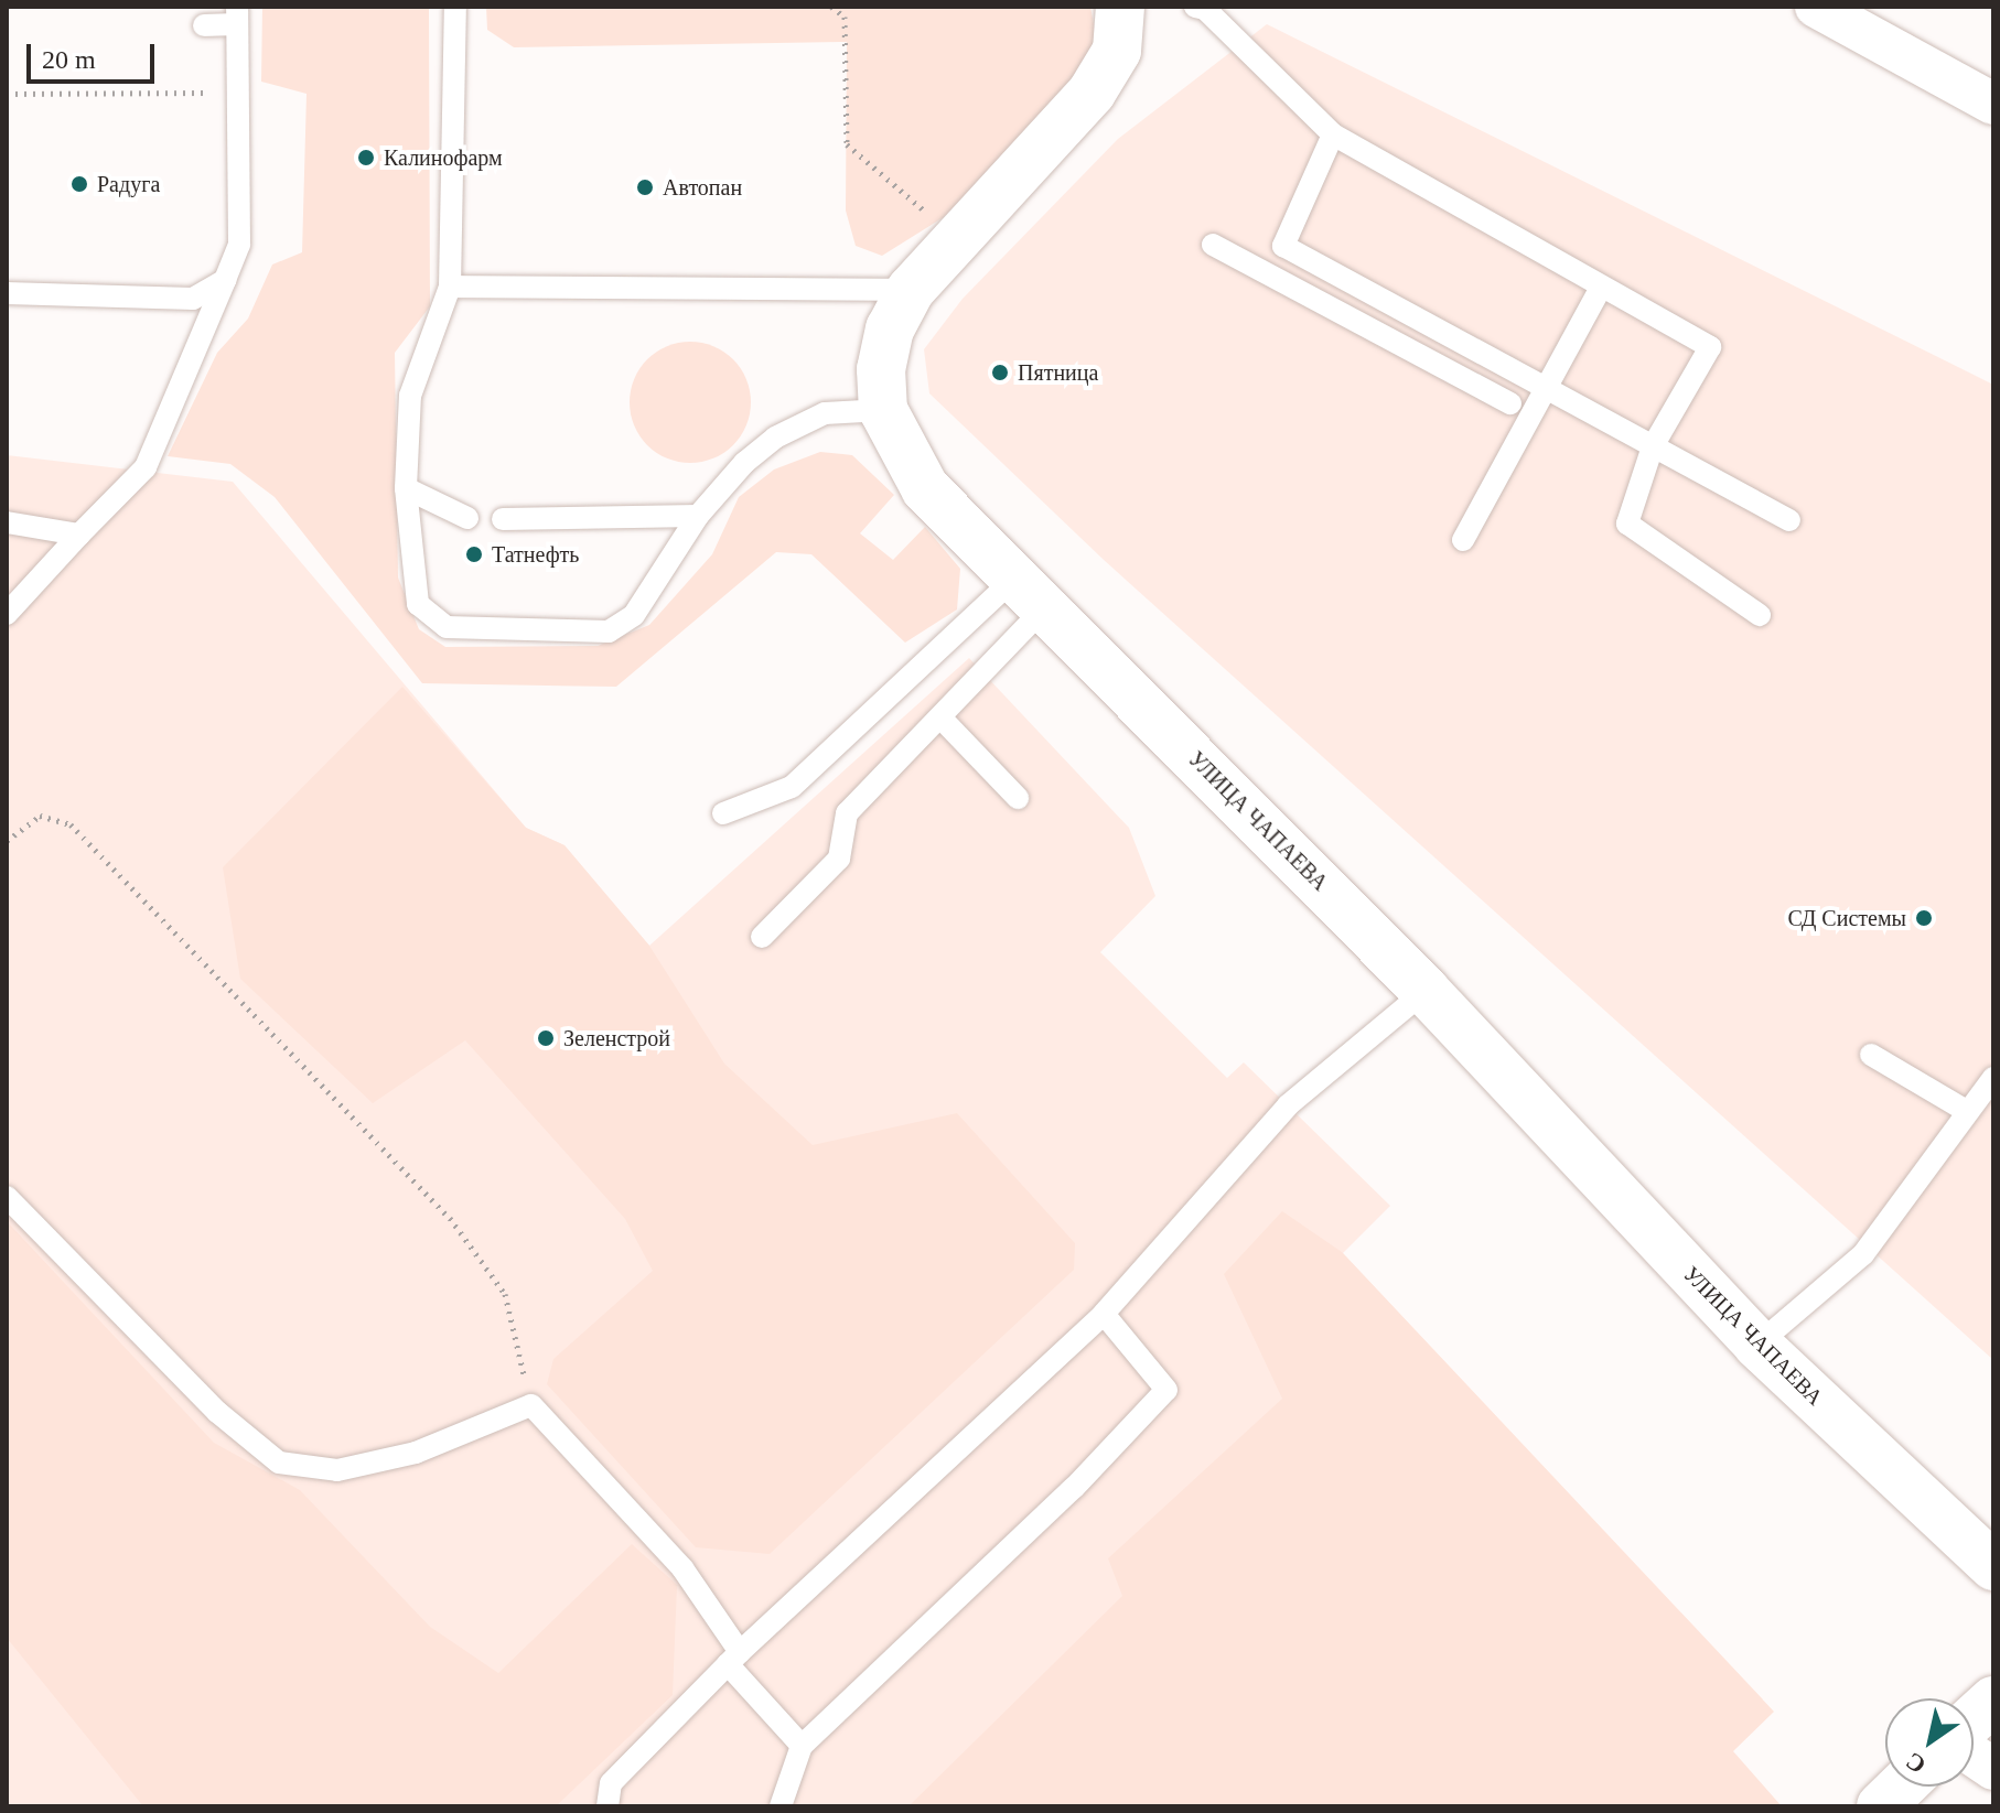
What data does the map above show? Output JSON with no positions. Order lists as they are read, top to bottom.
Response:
{
  "streets": {
    "street": ["УЛИЦА ЧАПАЕВА"]
  },
  "places": [
    "Калинофарм",
    "Радуга",
    "Автопан",
    "Пятница",
    "Татнефть",
    "СД Системы",
    "Зеленстрой"
  ],
  "scale_bar": "20 m",
  "north": "bottom left"
}
